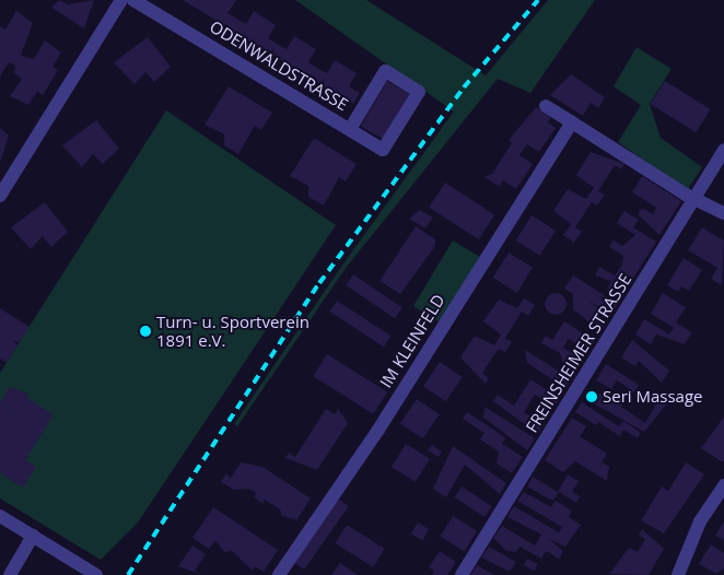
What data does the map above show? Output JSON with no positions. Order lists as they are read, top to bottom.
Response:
{
  "streets": {
    "street": ["ODENWALDSTRASSE", "IM KLEINFELD", "FREINSHEIMER STRASSE"]
  },
  "places": ["Turn- u. Sportverein 1891 e.V.", "Seri Massage"]
}
